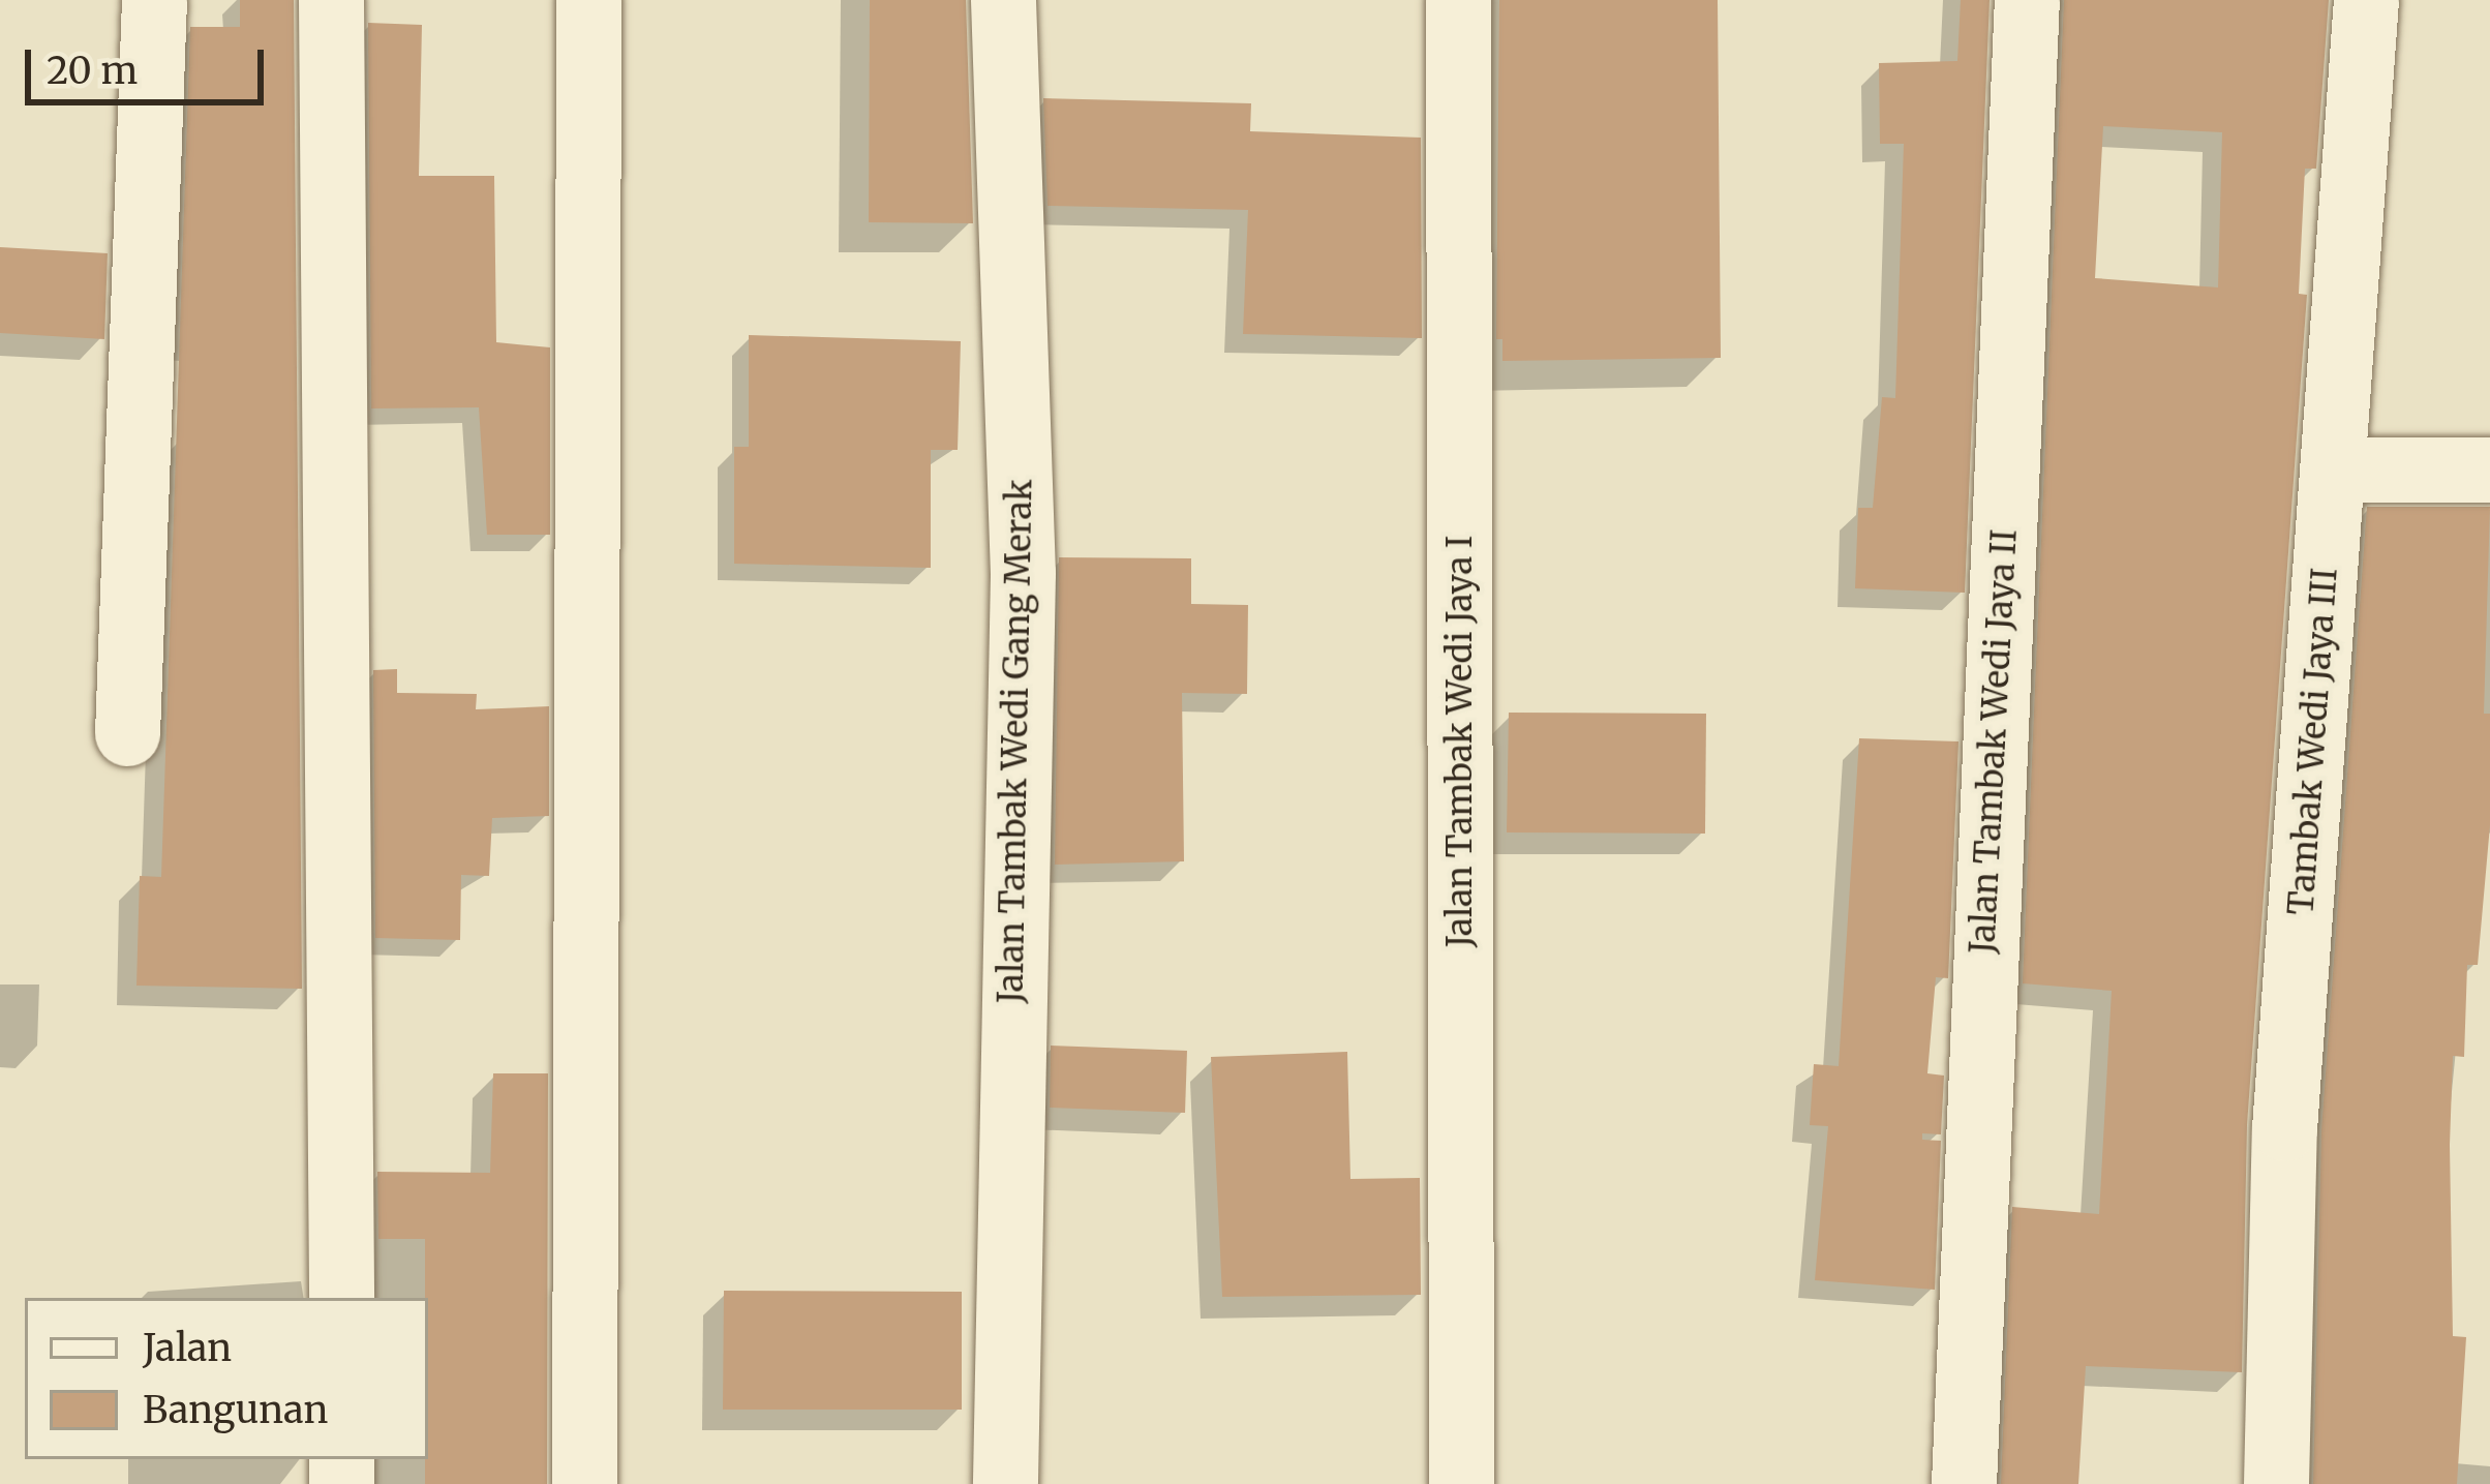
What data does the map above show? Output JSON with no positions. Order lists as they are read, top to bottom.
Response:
{
  "streets": {
    "street": [
      "Jalan Tambak Wedi Gang Merak",
      "Jalan Tambak Wedi Jaya I",
      "Jalan Tambak Wedi Jaya II",
      "Tambak Wedi Jaya III"
    ]
  },
  "legend": ["Jalan", "Bangunan"],
  "scale_bar": "20 m"
}
